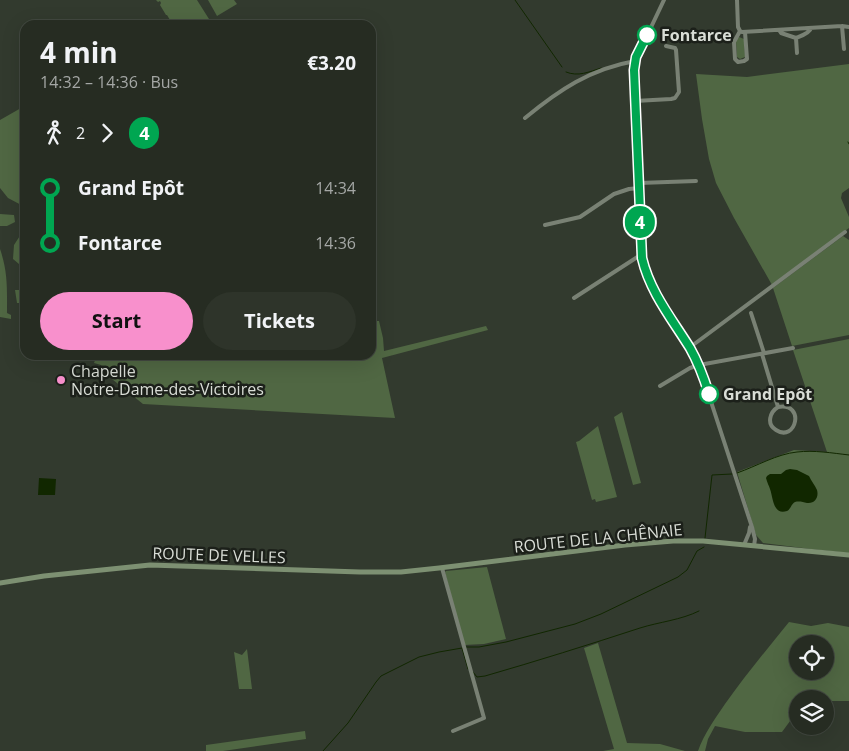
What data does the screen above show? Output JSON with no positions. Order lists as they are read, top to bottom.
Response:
{
  "streets": {
    "main road": ["ROUTE DE LA CHÊNAIE", "ROUTE DE VELLES"]
  },
  "crossings": [
    ["ROUTE DE LA CHÊNAIE", "ROUTE DE VELLES"]
  ],
  "places": ["Fontarce", "Chapelle Notre-Dame-des-Victoires", "Grand Epôt"],
  "lines": ["bus line 4"],
  "page": {
    "on_map": "4",
    "heading": ["4 min", "14:32 – 14:36 · Bus", "€3.20"],
    "legs": ["2", "4"],
    "list": [
      {
        "name": "Grand Epôt",
        "value": "14:34"
      },
      {
        "name": "Fontarce",
        "value": "14:36"
      }
    ],
    "buttons": ["Start", "Tickets"]
  }
}
